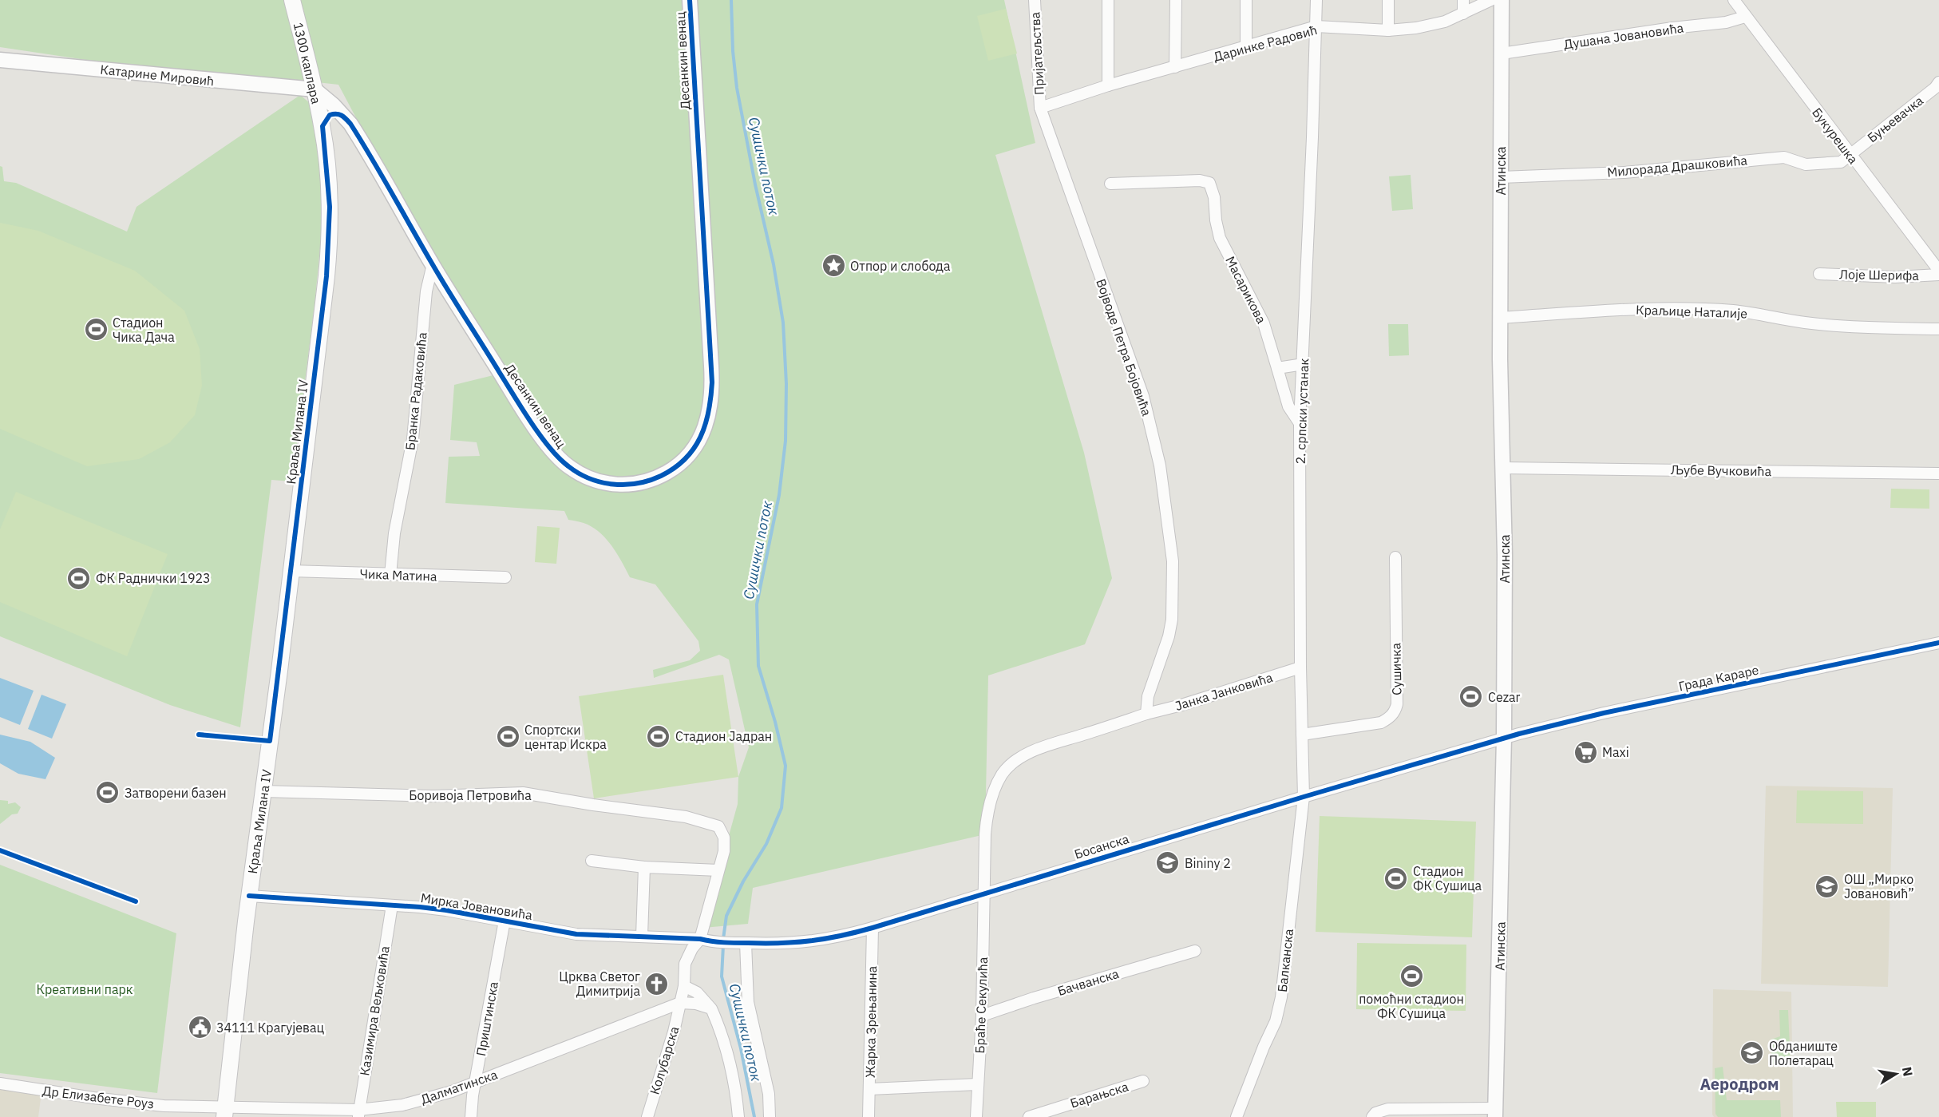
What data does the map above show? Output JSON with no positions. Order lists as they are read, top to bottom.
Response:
{
  "streets": {
    "main road": ["1300 каплара", "Краља Милана IV"],
    "street": [
      "Душана Јовановића",
      "Даринке Радовић",
      "Пријатељства",
      "Десанкин венац",
      "Катарине Мировић",
      "Буњевачка",
      "Букурешка",
      "Милорада Драшковића",
      "Атинска",
      "Лоје Шерифа",
      "Масарикова",
      "Краљице Наталије",
      "Војводе Петра Бојовића",
      "Бранка Радаковића",
      "2. српски устанак",
      "Љубе Вучковића",
      "Чика Матина",
      "Сушичка",
      "Града Караре",
      "Јанка Јанковића",
      "Боривоја Петровића",
      "Босанска",
      "Мирка Јовановића",
      "Балканска",
      "Бачванска",
      "Браће Секулића",
      "Казимира Вељковића",
      "Приштинска",
      "Жарка Зрењанина",
      "Колубарска",
      "Далматинска",
      "Барањска",
      "Др Елизабете Роуз"
    ]
  },
  "crossings": [
    ["Душана Јовановића", "Букурешка"],
    ["Душана Јовановића", "Атинска"],
    ["Даринке Радовић", "Пријатељства"],
    ["Даринке Радовић", "Војводе Петра Бојовића"],
    ["Даринке Радовић", "2. српски устанак"],
    ["Пријатељства", "Војводе Петра Бојовића"],
    ["Десанкин венац", "1300 каплара"],
    ["Десанкин венац", "Катарине Мировић"],
    ["Десанкин венац", "Бранка Радаковића"],
    ["1300 каплара", "Катарине Мировић"],
    ["1300 каплара", "Краља Милана IV"],
    ["Буњевачка", "Букурешка"],
    ["Буњевачка", "Милорада Драшковића"],
    ["Букурешка", "Милорада Драшковића"],
    ["Букурешка", "Лоје Шерифа"],
    ["Милорада Драшковића", "Атинска"],
    ["Атинска", "Краљице Наталије"],
    ["Атинска", "Љубе Вучковића"],
    ["Атинска", "Града Караре"],
    ["Атинска", "Босанска"],
    ["Масарикова", "2. српски устанак"],
    ["Војводе Петра Бојовића", "Јанка Јанковића"],
    ["Бранка Радаковића", "Чика Матина"],
    ["2. српски устанак", "Сушичка"],
    ["2. српски устанак", "Јанка Јанковића"],
    ["2. српски устанак", "Босанска"],
    ["2. српски устанак", "Балканска"],
    ["Краља Милана IV", "Чика Матина"],
    ["Краља Милана IV", "Боривоја Петровића"],
    ["Краља Милана IV", "Мирка Јовановића"],
    ["Краља Милана IV", "Далматинска"],
    ["Краља Милана IV", "Др Елизабете Роуз"],
    ["Града Караре", "Босанска"],
    ["Боривоја Петровића", "Колубарска"],
    ["Босанска", "Мирка Јовановића"],
    ["Босанска", "Балканска"],
    ["Босанска", "Браће Секулића"],
    ["Босанска", "Жарка Зрењанина"],
    ["Босанска", "Колубарска"],
    ["Мирка Јовановића", "Казимира Вељковића"],
    ["Мирка Јовановића", "Приштинска"],
    ["Мирка Јовановића", "Колубарска"],
    ["Бачванска", "Браће Секулића"],
    ["Казимира Вељковића", "Далматинска"],
    ["Приштинска", "Далматинска"],
    ["Колубарска", "Далматинска"],
    ["Далматинска", "Др Елизабете Роуз"]
  ],
  "districts": ["Аеродром"],
  "water": ["Сушички поток"],
  "parks": ["Креативни парк"],
  "places": {
    "place": ["Отпор и слобода"],
    "sports": [
      "Стадион Чика Дача",
      "ФК Раднички 1923",
      "Cezar",
      "Стадион Јадран",
      "Спортски центар Искра",
      "Затворени базен",
      "Стадион ФК Сушица",
      "помоћни стадион ФК Сушица"
    ],
    "supermarket": ["Maxi"],
    "school or university": ["Bininy 2", "ОШ „Мирко Јовановић”", "Обданиште Полетарац"],
    "church": ["Црква Светог Димитрија"],
    "public building": ["34111 Крагујевац"]
  },
  "north": "right"
}
